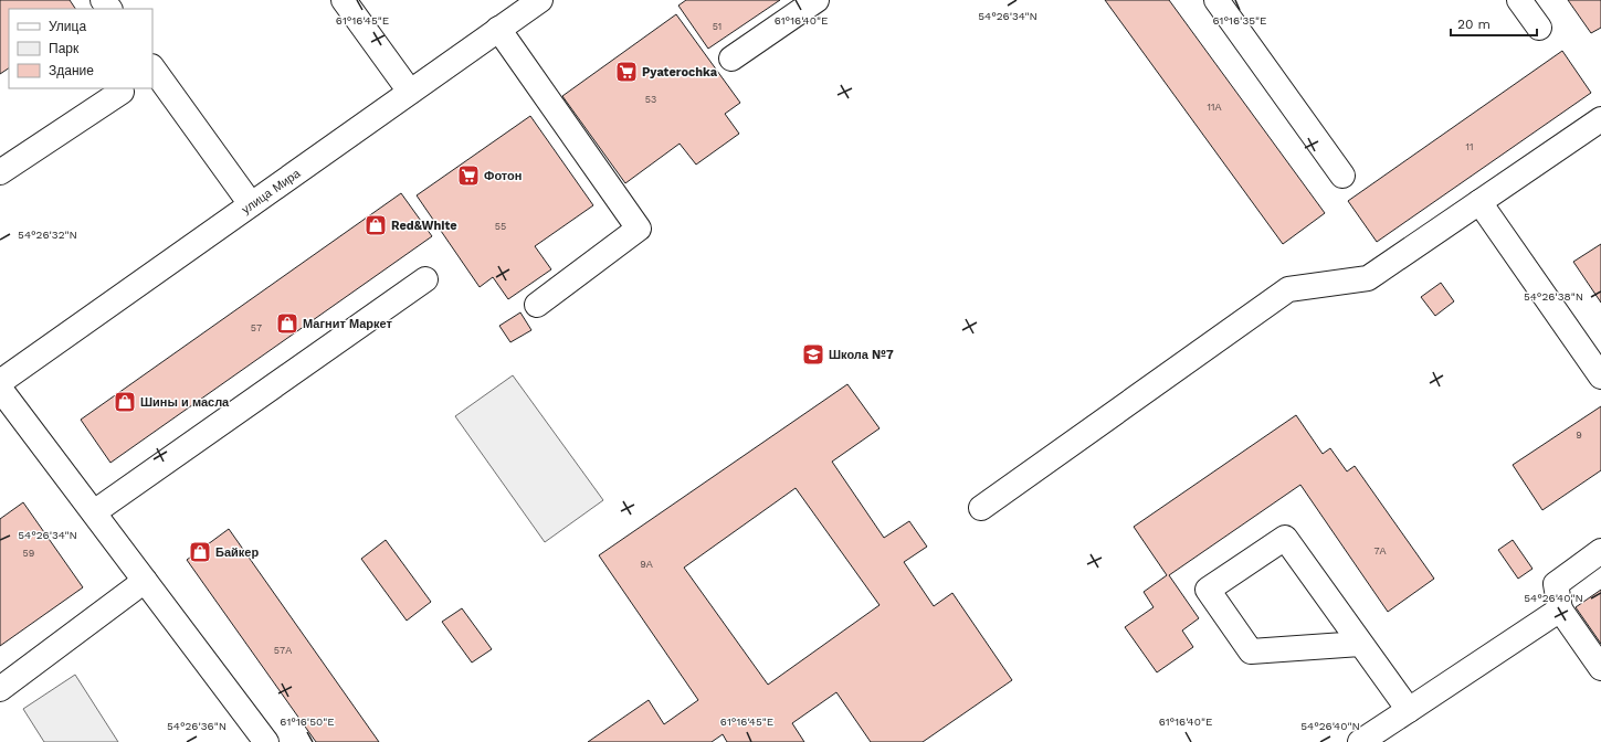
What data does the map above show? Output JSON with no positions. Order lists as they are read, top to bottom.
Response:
{
  "streets": {
    "street": ["улица Мира"]
  },
  "places": {
    "supermarket": ["Pyaterochka", "Фотон"],
    "shop": [
      "Red&White",
      "Магнит Маркет",
      "Шины и масла",
      "Байкер"
    ],
    "school or university": ["Школа №7"]
  },
  "house_numbers": [
    "51",
    "53",
    "11А",
    "11",
    "55",
    "57",
    "9",
    "7А",
    "59",
    "9А",
    "57А"
  ],
  "legend": ["Улица", "Парк", "Здание"],
  "scale_bar": "20 m",
  "coordinates": [
    "54°26'34\"N",
    "61°16'45\"E",
    "61°16'40\"E",
    "61°16'35\"E",
    "54°26'32\"N",
    "54°26'38\"N",
    "54°26'40\"N",
    "61°16'50\"E",
    "54°26'36\"N"
  ]
}
